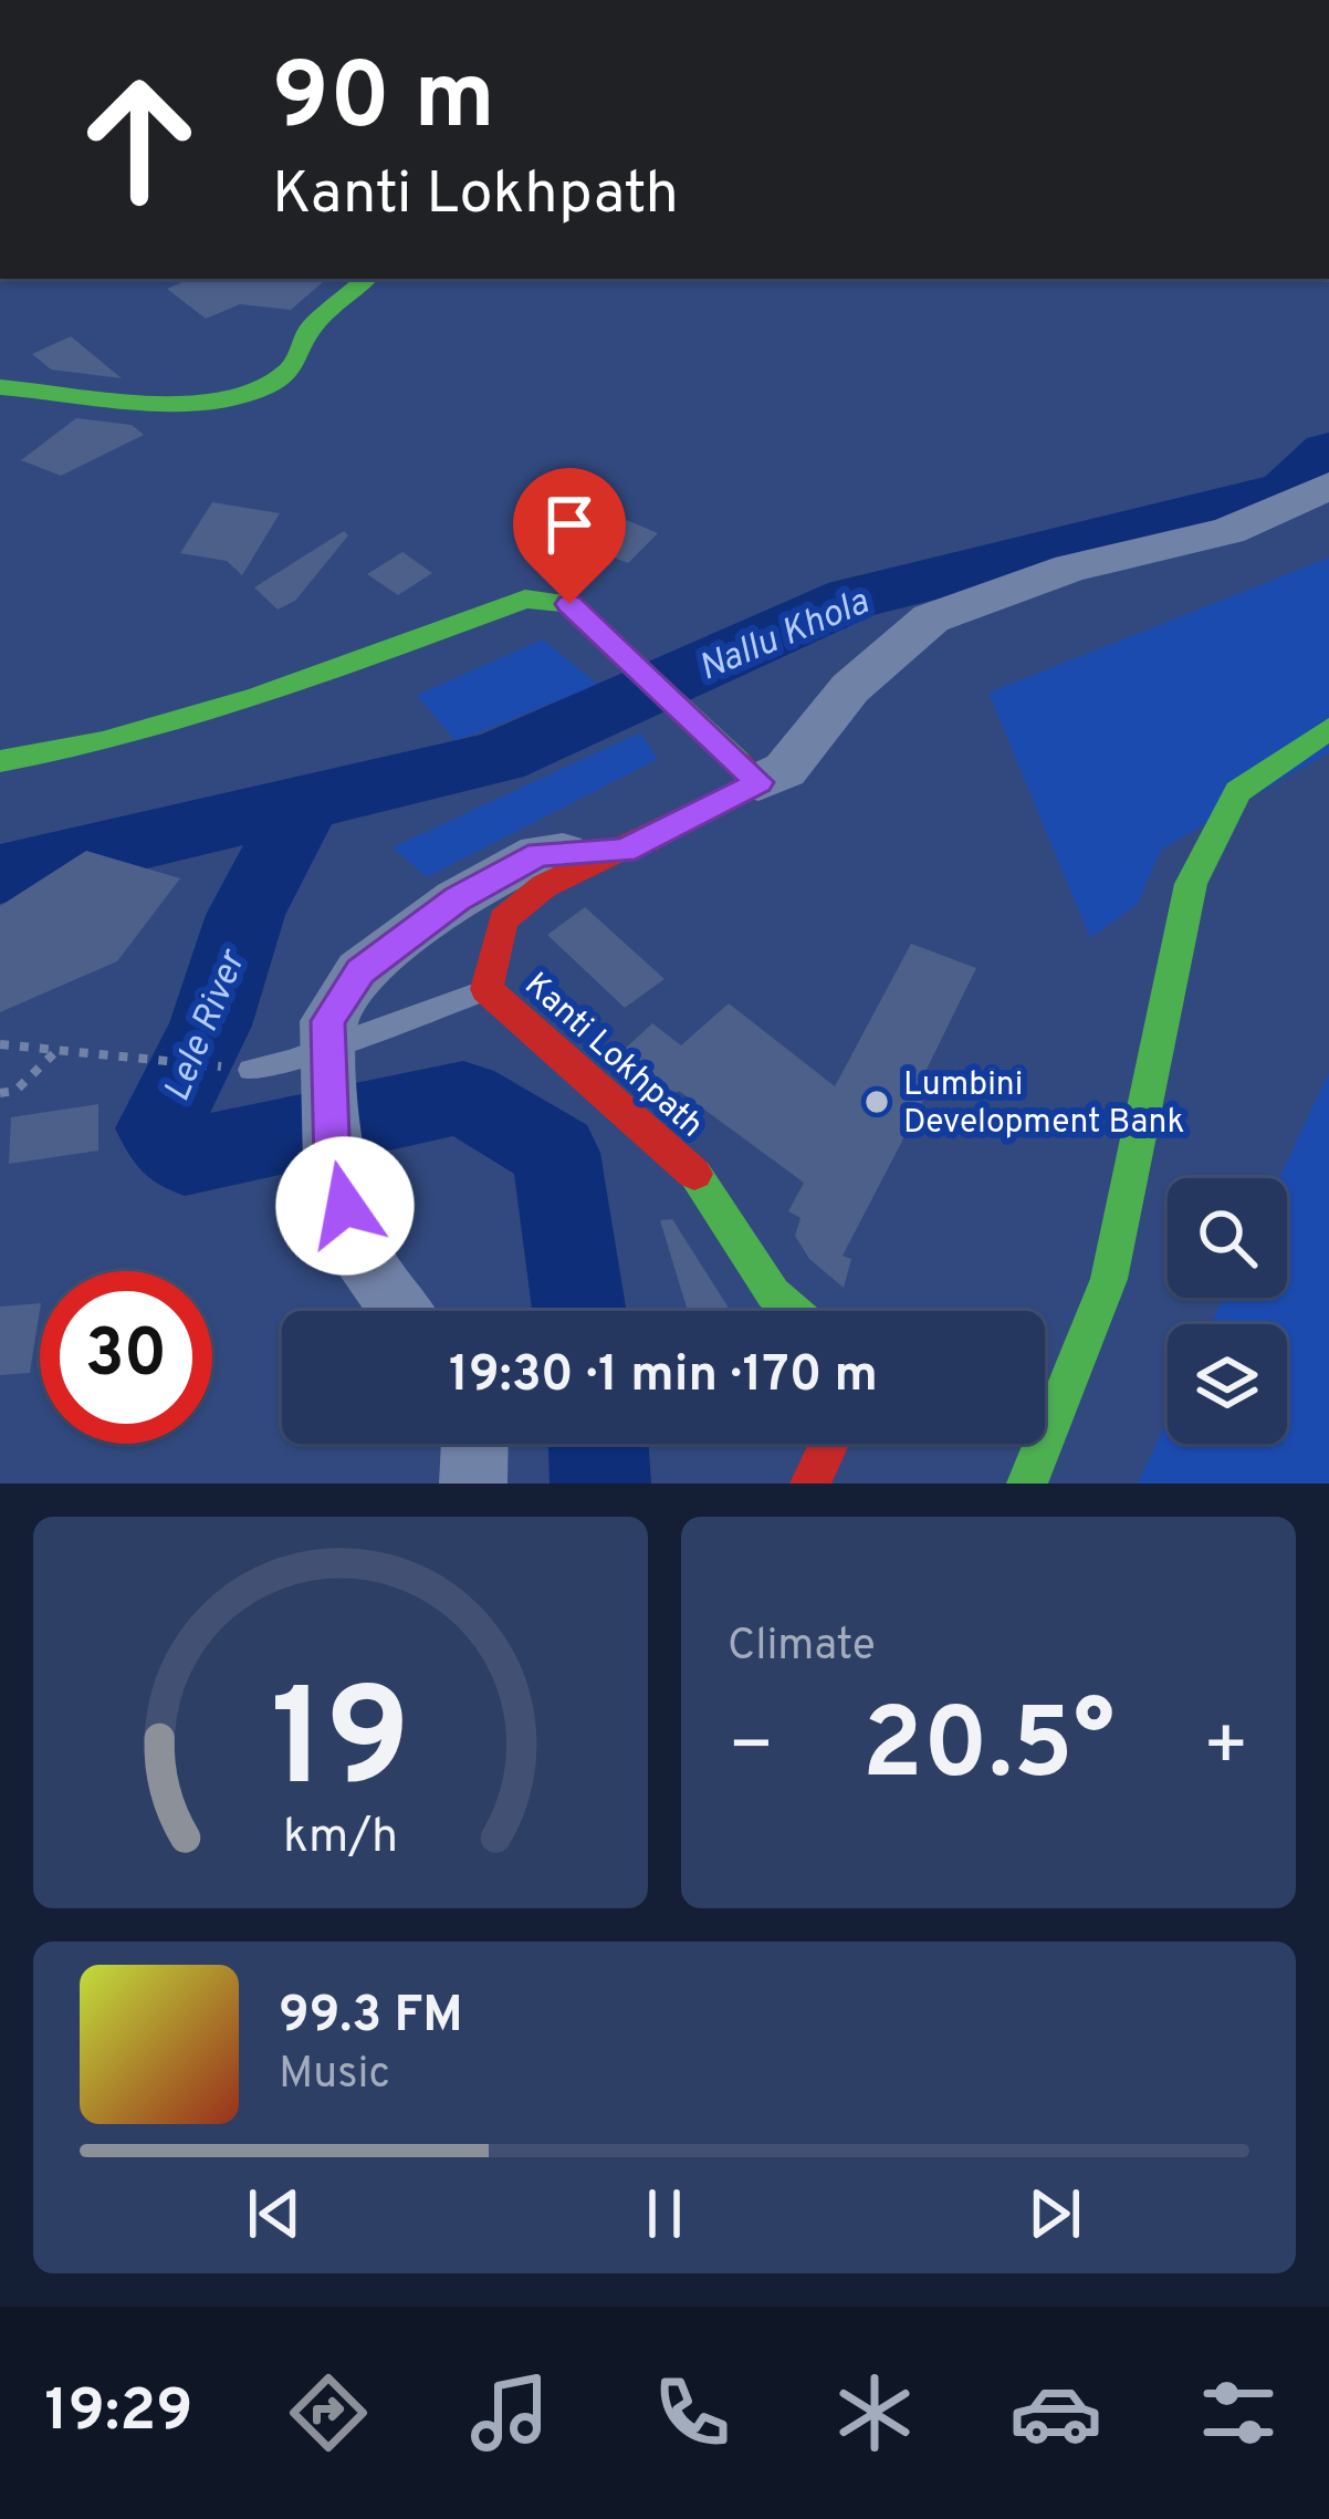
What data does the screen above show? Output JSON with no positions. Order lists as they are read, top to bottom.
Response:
{
  "streets": {
    "main road": ["Kanti Lokhpath"]
  },
  "water": ["Nallu Khola", "Lele River"],
  "places": ["Lumbini Development Bank"],
  "page": {
    "turn": ["90 m", "Kanti Lokhpath"],
    "limit": "30",
    "trip": "19:30 · 1 min · 170 m",
    "tile": "Climate",
    "heat": ["−", "20.5°", "+"],
    "song": ["99.3 FM", "Music"],
    "tabs": "19:29",
    "gauge": ["19", "km/h"]
  }
}
